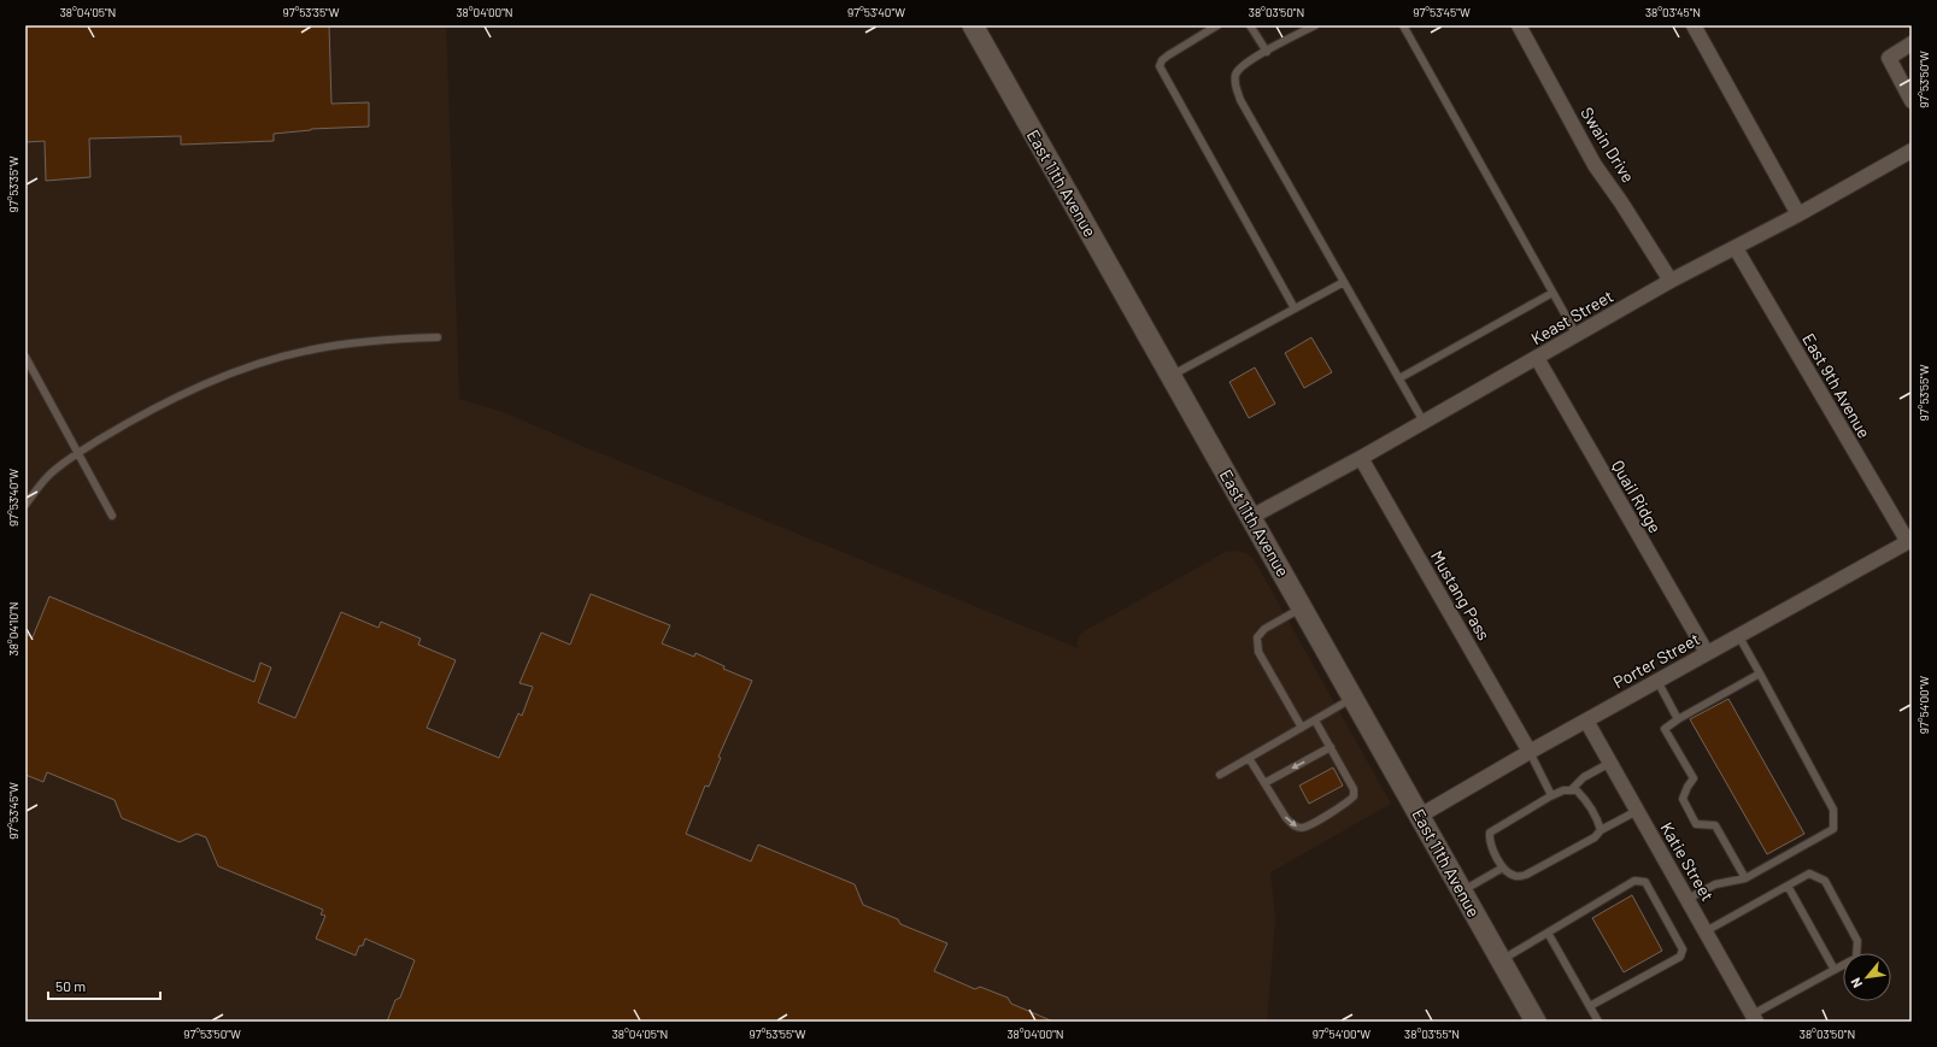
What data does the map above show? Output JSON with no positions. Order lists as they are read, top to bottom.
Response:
{
  "streets": {
    "street": [
      "Swain Drive",
      "East 11th Avenue",
      "Keast Street",
      "East 9th Avenue",
      "Quail Ridge",
      "Mustang Pass",
      "Porter Street",
      "Katie Street"
    ]
  },
  "crossings": [
    ["Swain Drive", "Keast Street"],
    ["East 11th Avenue", "Keast Street"],
    ["East 11th Avenue", "Porter Street"],
    ["Keast Street", "East 9th Avenue"],
    ["Keast Street", "Quail Ridge"],
    ["Keast Street", "Mustang Pass"],
    ["East 9th Avenue", "Porter Street"],
    ["Quail Ridge", "Porter Street"],
    ["Mustang Pass", "Porter Street"],
    ["Porter Street", "Katie Street"]
  ],
  "scale_bar": "50 m",
  "north": "bottom left",
  "coordinates": [
    "38°04'05\"N",
    "97°53'35\"W",
    "38°04'00\"N",
    "97°53'40\"W",
    "38°03'50\"N",
    "97°53'45\"W",
    "38°03'45\"N",
    "97°53'50\"W",
    "97°53'55\"W",
    "38°04'10\"N",
    "97°54'00\"W",
    "38°03'55\"N"
  ]
}
